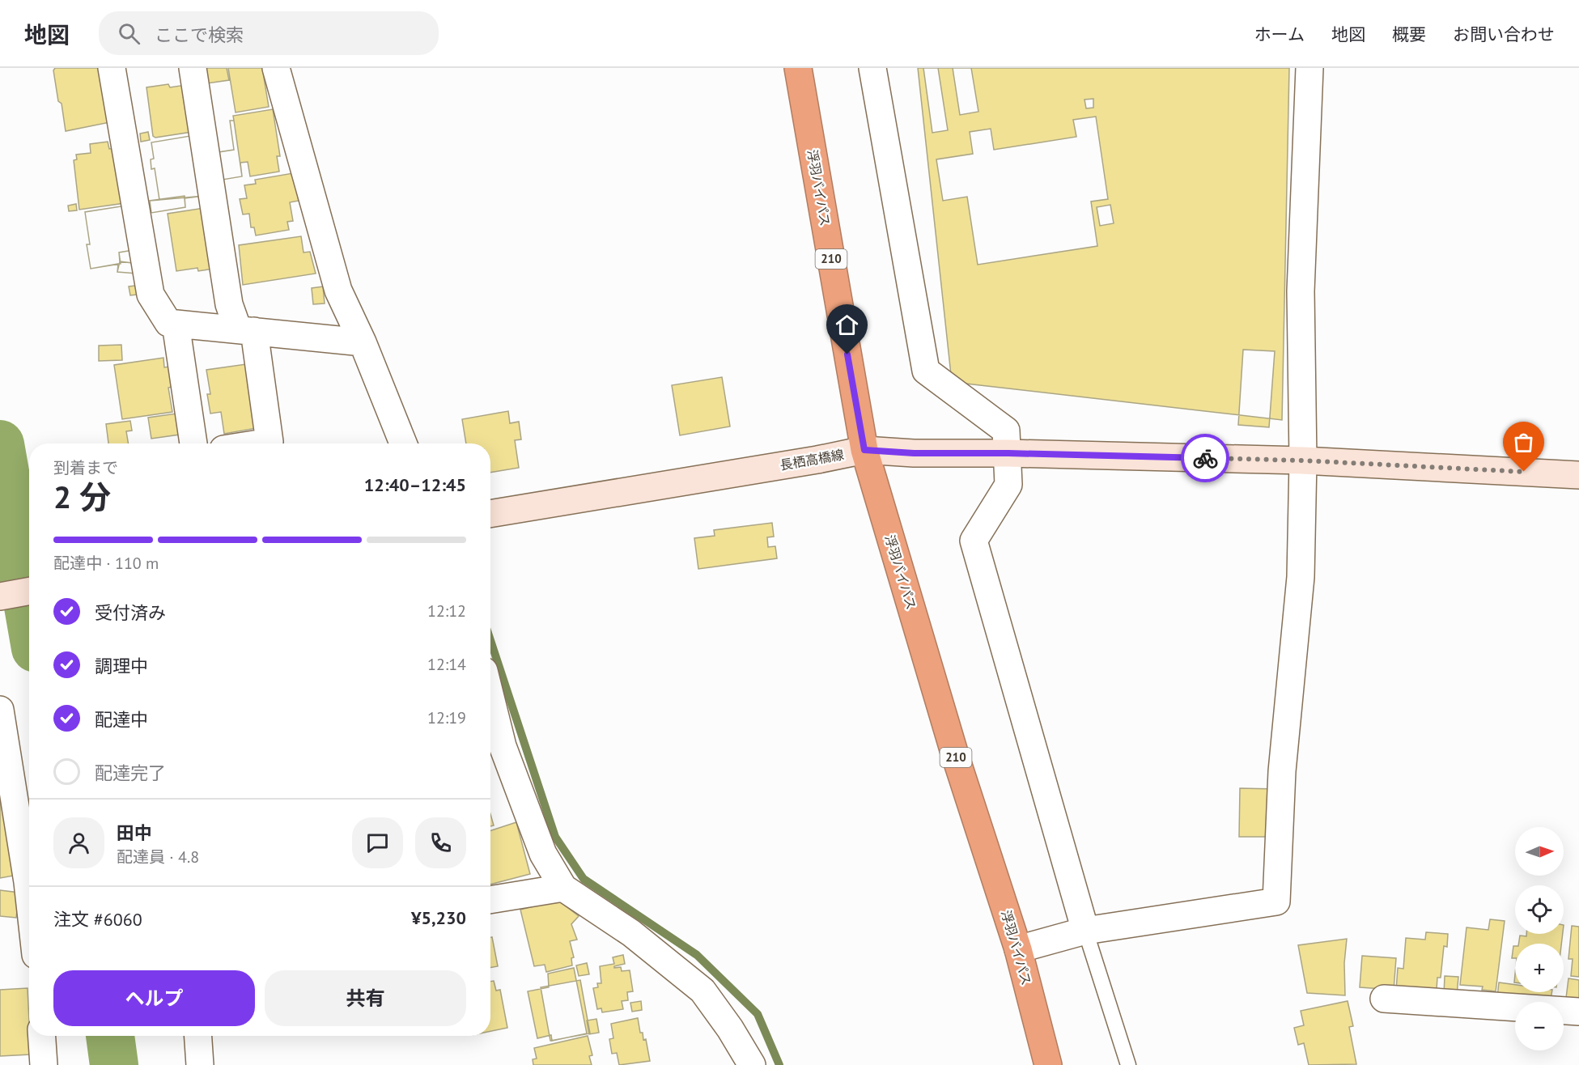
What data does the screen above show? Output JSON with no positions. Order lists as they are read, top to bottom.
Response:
{
  "streets": {
    "highway": ["浮羽バイパス", "210"],
    "main road": ["長栖高橋線"]
  },
  "crossings": [
    ["浮羽バイパス", "長栖高橋線"]
  ],
  "north": "right",
  "page": {
    "header": "地図",
    "search": "ここで検索",
    "nav": [
      "ホーム",
      "地図",
      "概要",
      "お問い合わせ"
    ],
    "heading": ["2 分", "到着まで", "12:40–12:45"],
    "panel": [
      "田中",
      "配達員 · 4.8",
      "注文 #6060",
      "¥5,230"
    ],
    "bar": "配達中 · 110 m",
    "list": [
      ["受付済み", "12:12"],
      ["調理中", "12:14"],
      ["配達中", "12:19"],
      "配達完了"
    ],
    "map_buttons": ["+", "−"],
    "buttons": ["ヘルプ", "共有"]
  }
}
